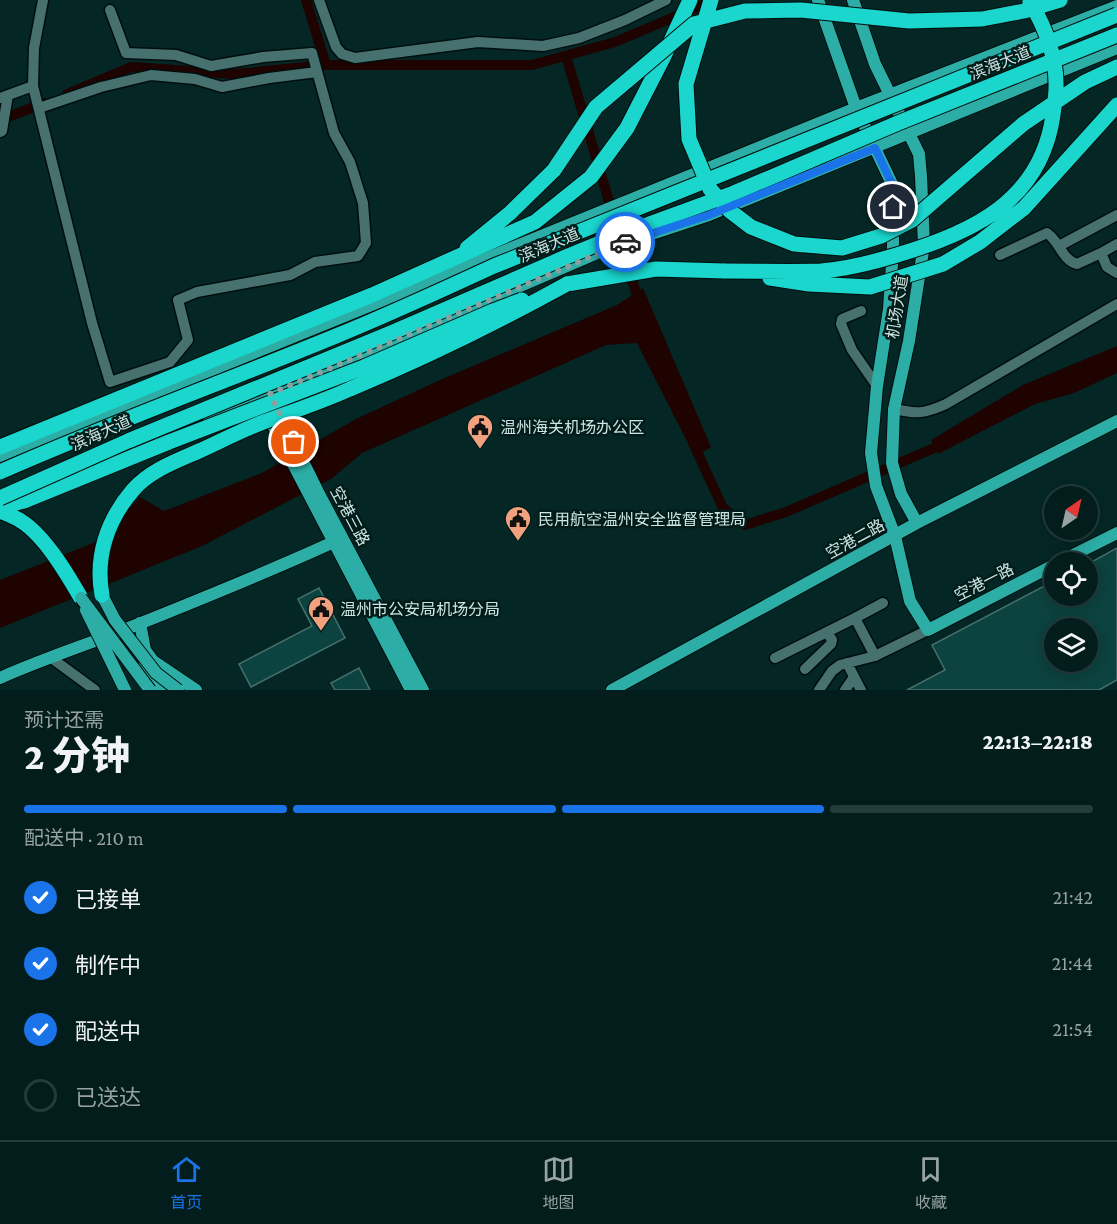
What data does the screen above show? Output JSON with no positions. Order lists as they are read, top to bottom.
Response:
{
  "streets": {
    "highway": ["滨海大道"],
    "main road": [
      "机场大道",
      "空港三路",
      "空港二路",
      "空港一路"
    ]
  },
  "crossings": [
    ["机场大道", "空港二路"],
    ["机场大道", "空港一路"]
  ],
  "places": {
    "public building": ["温州海关机场办公区", "民用航空温州安全监督管理局", "温州市公安局机场分局"]
  },
  "north": "top right",
  "page": {
    "heading": ["2 分钟", "预计还需", "22:13–22:18"],
    "bar": "配送中 · 210 m",
    "list": [
      ["已接单", "21:42"],
      ["制作中", "21:44"],
      ["配送中", "21:54"],
      "已送达"
    ],
    "tabs": ["首页", "地图", "收藏"]
  }
}
